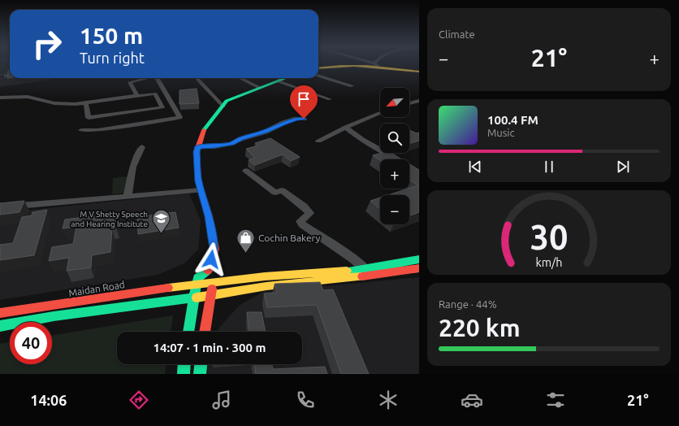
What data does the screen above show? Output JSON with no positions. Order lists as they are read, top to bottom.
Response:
{
  "streets": {
    "street": ["Maidan Road"]
  },
  "places": {
    "school or university": ["M V Shetty Speech and Hearing Institute"],
    "shop": ["Cochin Bakery"]
  },
  "north": "bottom left",
  "page": {
    "tile": [
      "Climate",
      ["Range · 44%", "220 km"]
    ],
    "turn": ["150 m", "Turn right"],
    "heat": ["−", "21°", "+"],
    "map_buttons": ["+", "−"],
    "song": ["100.4 FM", "Music"],
    "limit": "40",
    "trip": "14:07 · 1 min · 300 m",
    "tabs": ["14:06", "21°"],
    "gauge": ["30", "km/h"]
  }
}
